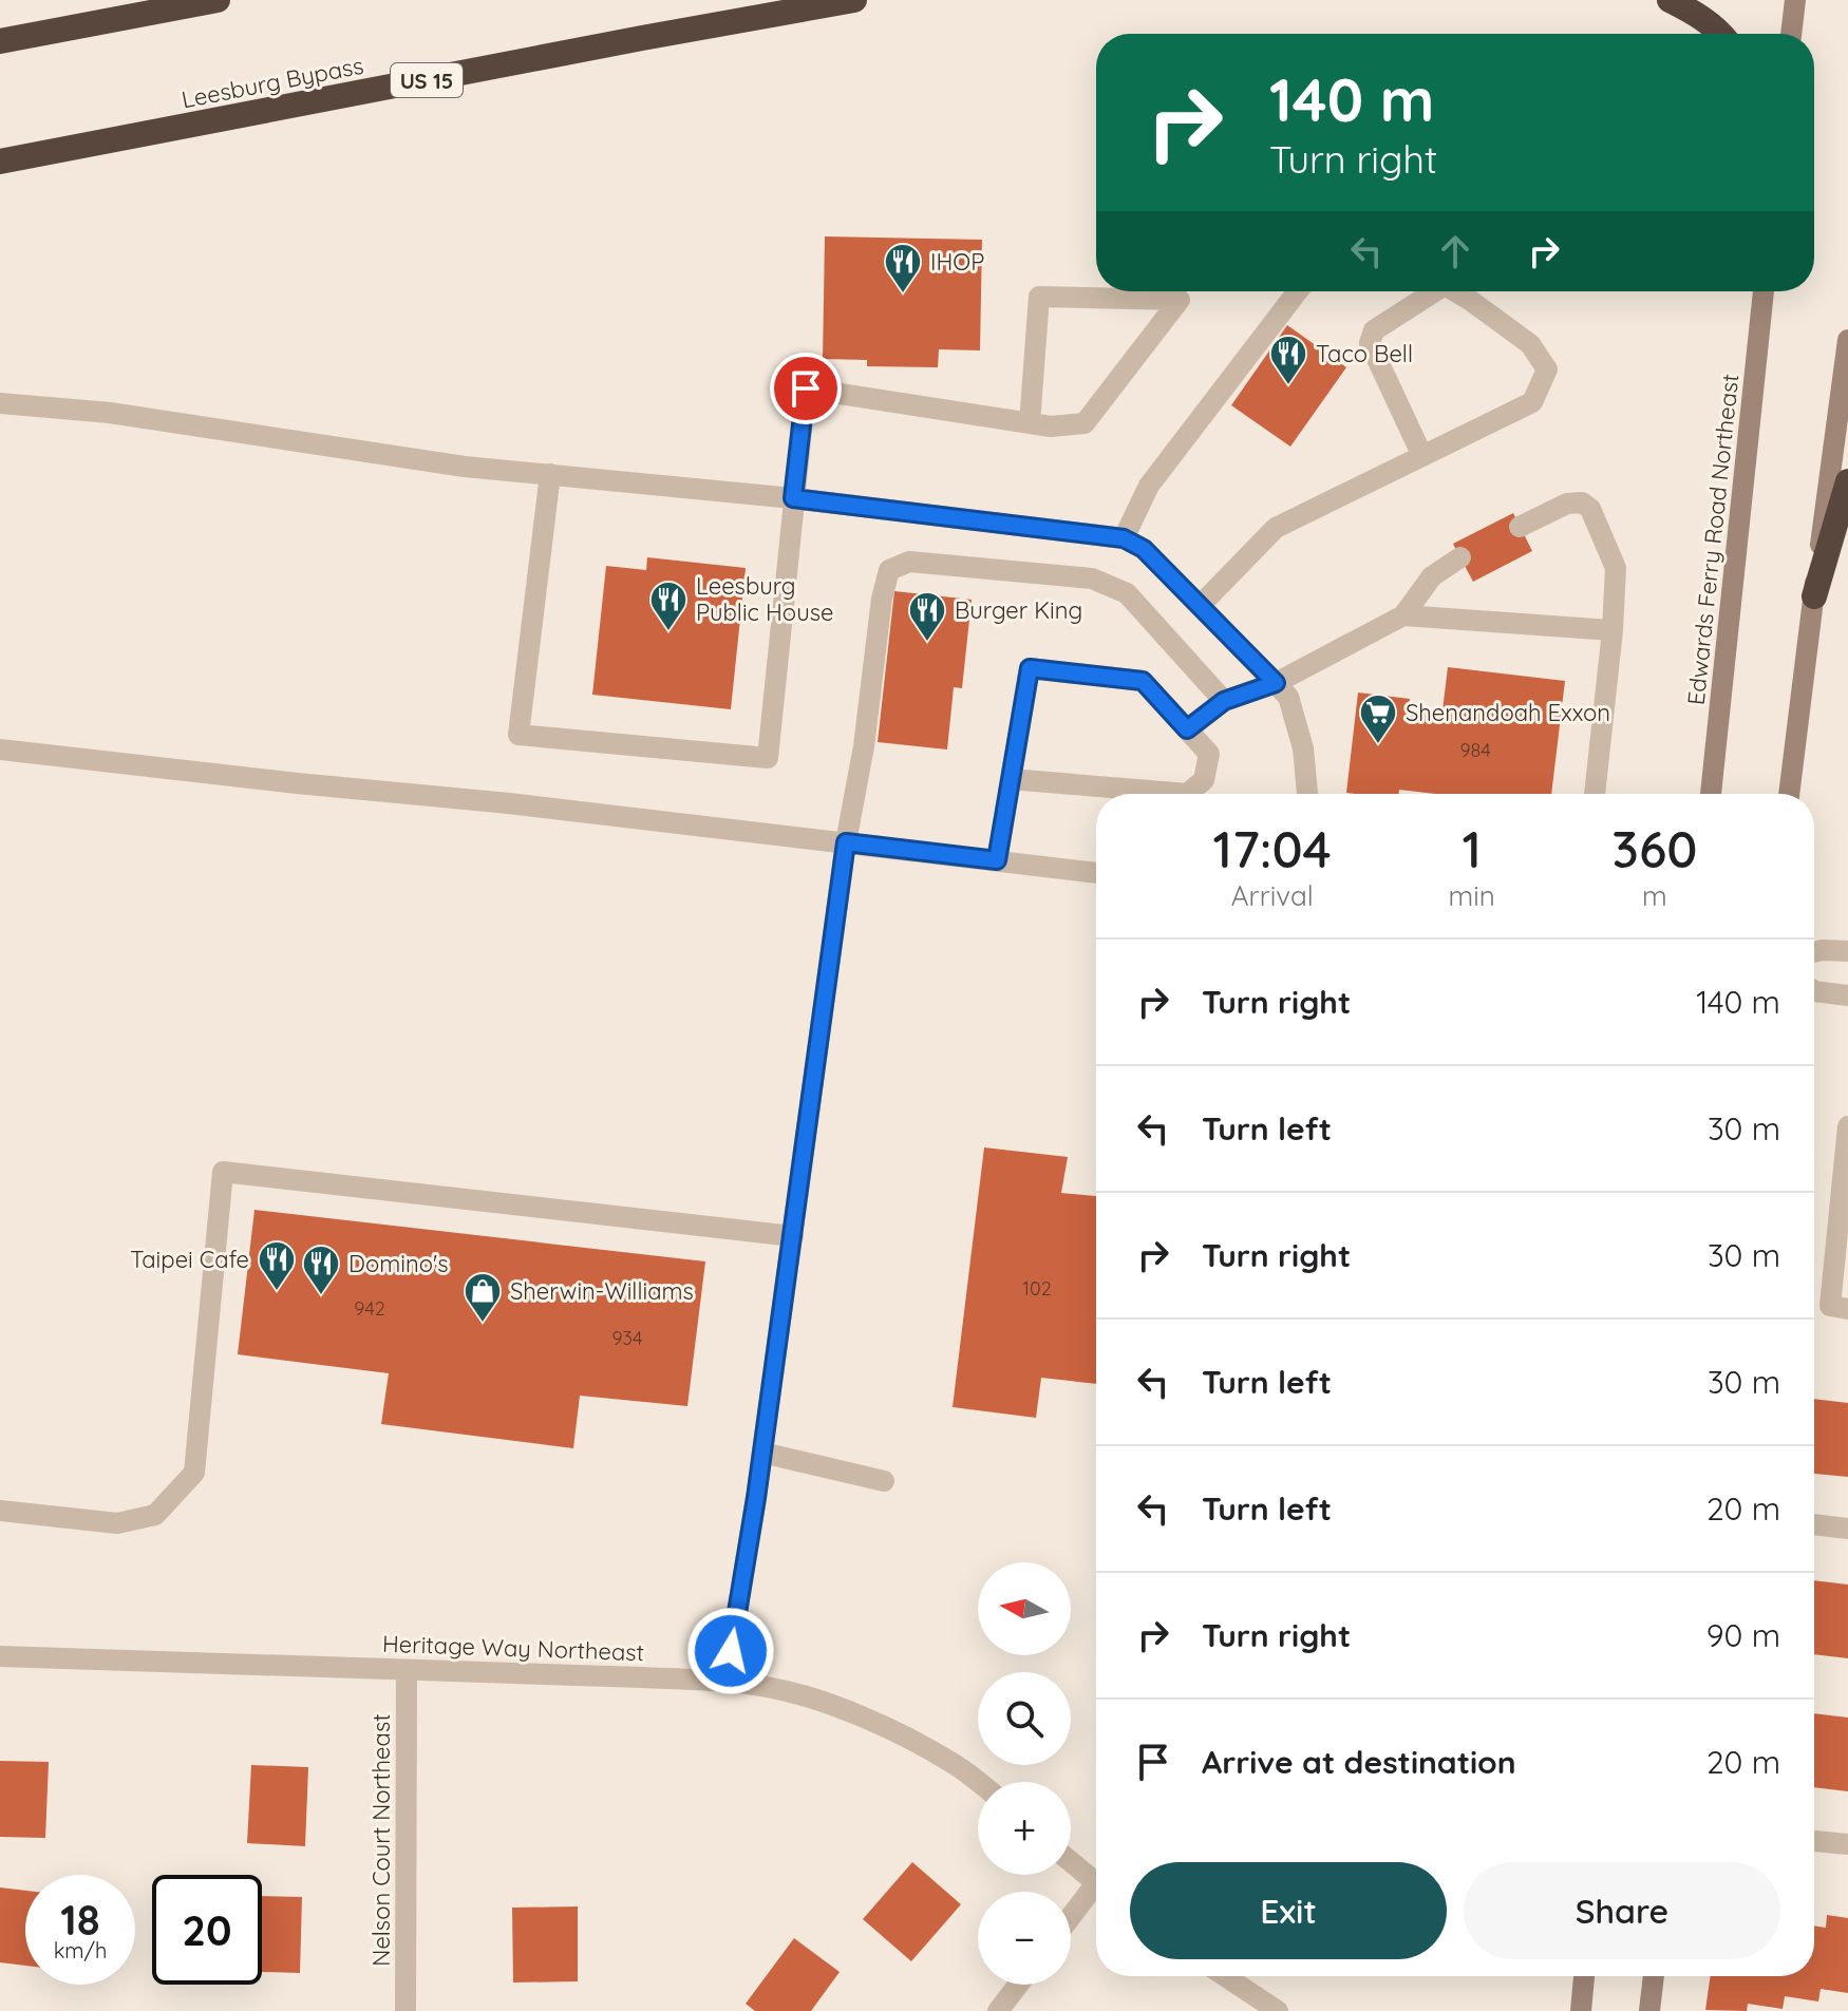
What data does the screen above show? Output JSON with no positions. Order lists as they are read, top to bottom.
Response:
{
  "streets": {
    "highway": ["US 15", "Leesburg Bypass"],
    "main road": ["Edwards Ferry Road Northeast"],
    "street": ["Heritage Way Northeast", "Nelson Court Northeast"]
  },
  "crossings": [
    ["Heritage Way Northeast", "Nelson Court Northeast"]
  ],
  "places": {
    "restaurant": [
      "IHOP",
      "Taco Bell",
      "Leesburg Public House",
      "Burger King",
      "Taipei Cafe",
      "Domino's"
    ],
    "supermarket": ["Shenandoah Exxon"],
    "shop": ["Sherwin-Williams"]
  },
  "house_numbers": [
    "984",
    "102",
    "942",
    "934"
  ],
  "north": "left",
  "page": {
    "turn": ["140 m", "Turn right"],
    "eta": [
      "17:04",
      "Arrival",
      "1",
      "min",
      "360",
      "m"
    ],
    "list": [
      {
        "name": "Turn right",
        "value": "140 m"
      },
      {
        "name": "Turn left",
        "value": "30 m"
      },
      {
        "name": "Turn right",
        "value": "30 m"
      },
      {
        "name": "Turn left",
        "value": "30 m"
      },
      {
        "name": "Turn left",
        "value": "20 m"
      },
      {
        "name": "Turn right",
        "value": "90 m"
      },
      {
        "name": "Arrive at destination",
        "value": "20 m"
      }
    ],
    "map_buttons": ["+", "−"],
    "buttons": ["Exit", "Share"],
    "speed": "18 km/h",
    "limit": "20"
  }
}
